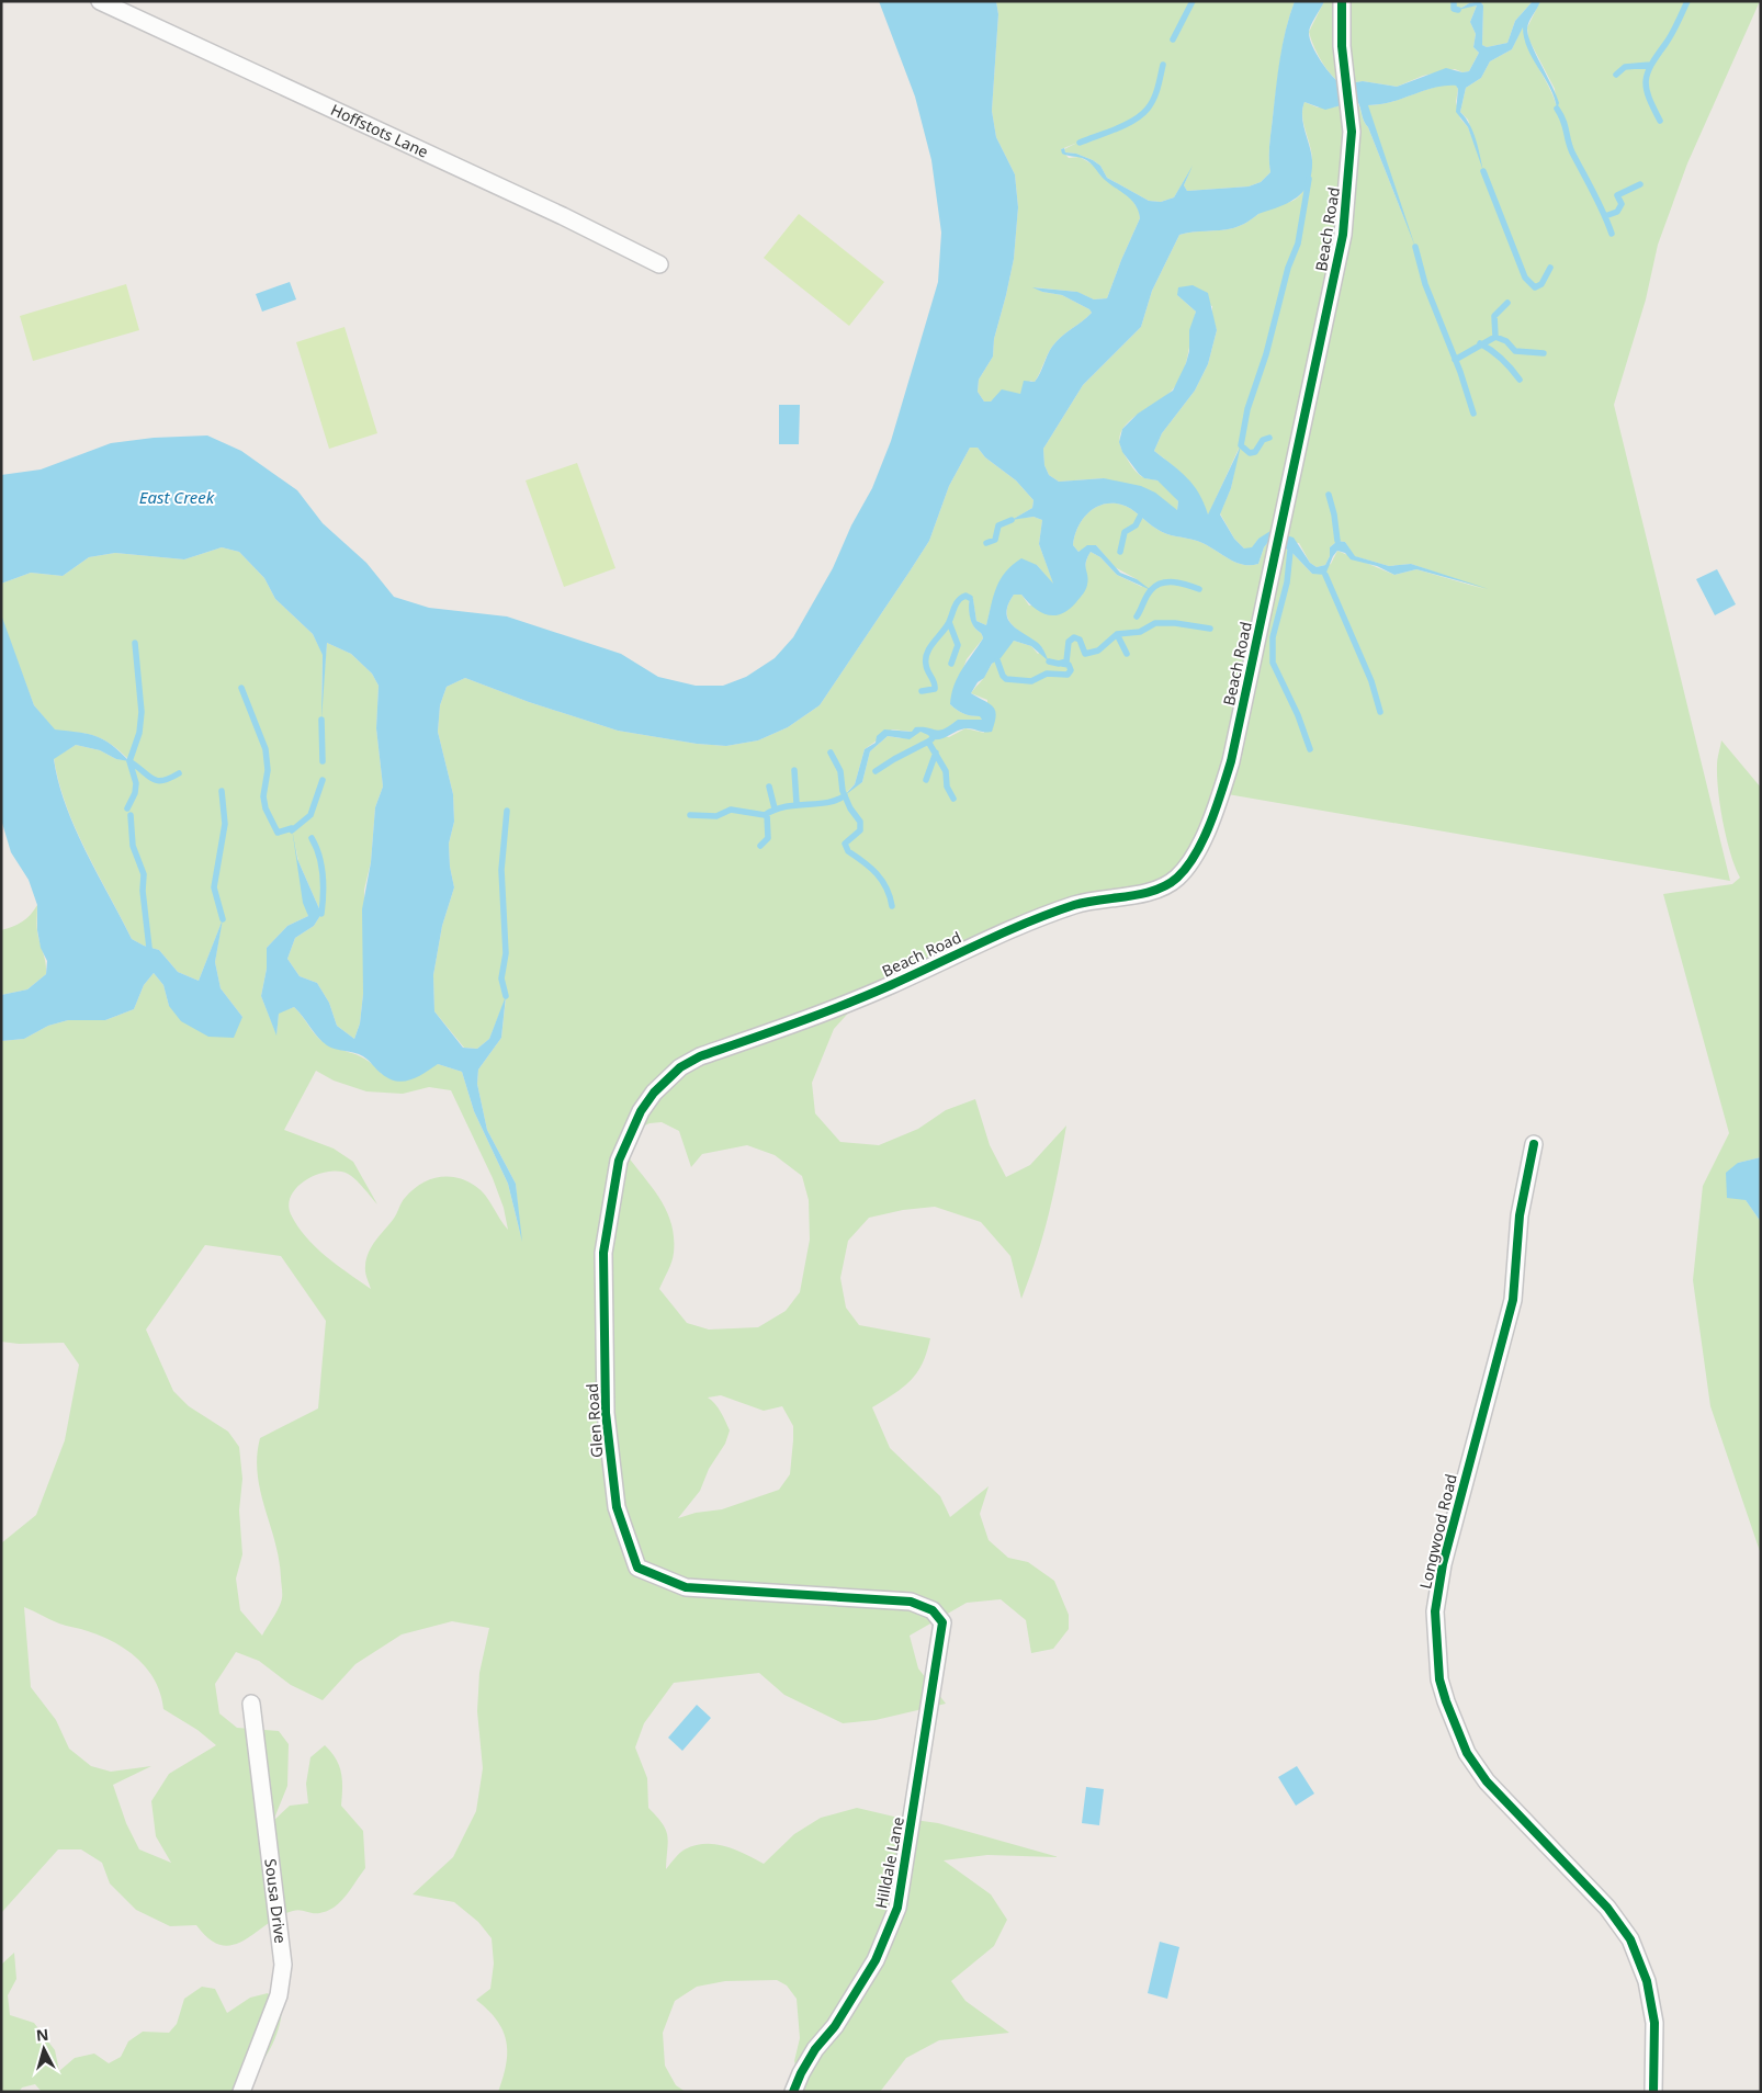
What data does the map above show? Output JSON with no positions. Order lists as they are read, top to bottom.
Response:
{
  "streets": {
    "street": [
      "Hoffstots Lane",
      "Beach Road",
      "Glen Road",
      "Longwood Road",
      "Hilldale Lane",
      "Sousa Drive"
    ]
  },
  "crossings": [
    ["Beach Road", "Glen Road"],
    ["Glen Road", "Hilldale Lane"]
  ],
  "water": ["East Creek"],
  "north": "top"
}
